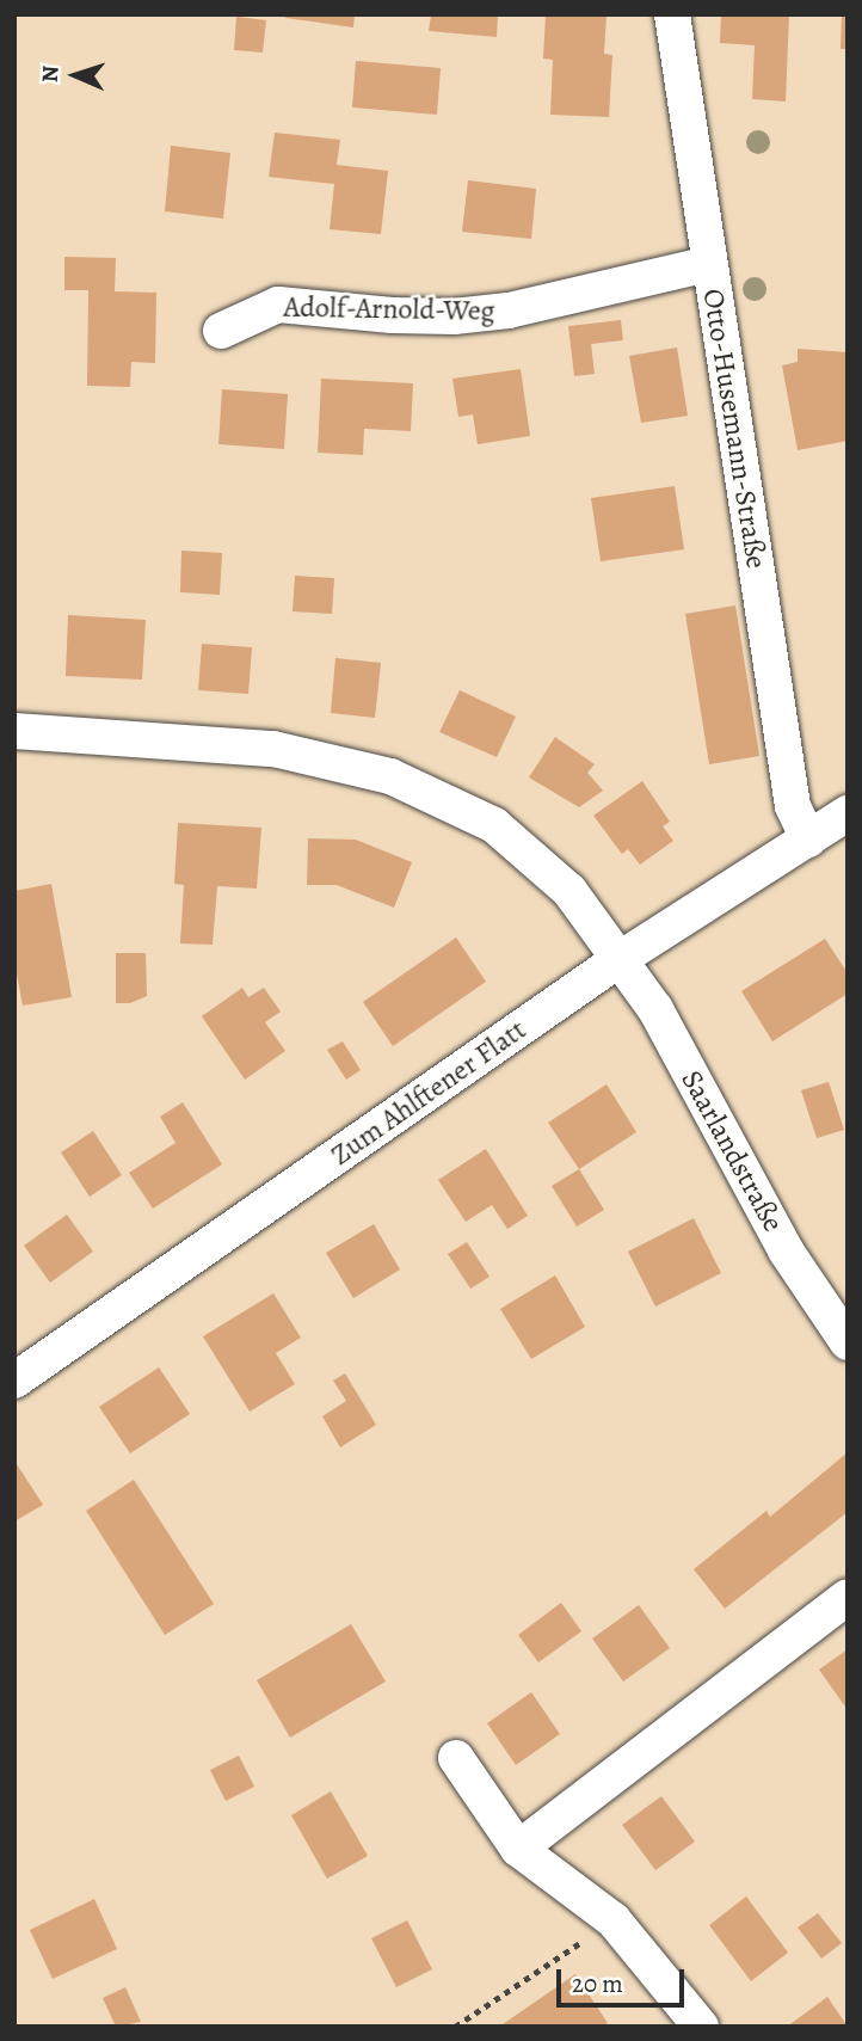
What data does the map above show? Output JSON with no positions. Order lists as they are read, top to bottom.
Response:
{
  "streets": {
    "street": [
      "Adolf-Arnold-Weg",
      "Otto-Husemann-Straße",
      "Zum Ahlftener Flatt",
      "Saarlandstraße"
    ]
  },
  "crossings": [
    ["Adolf-Arnold-Weg", "Otto-Husemann-Straße"],
    ["Otto-Husemann-Straße", "Zum Ahlftener Flatt"],
    ["Zum Ahlftener Flatt", "Saarlandstraße"]
  ],
  "scale_bar": "20 m",
  "north": "left"
}
